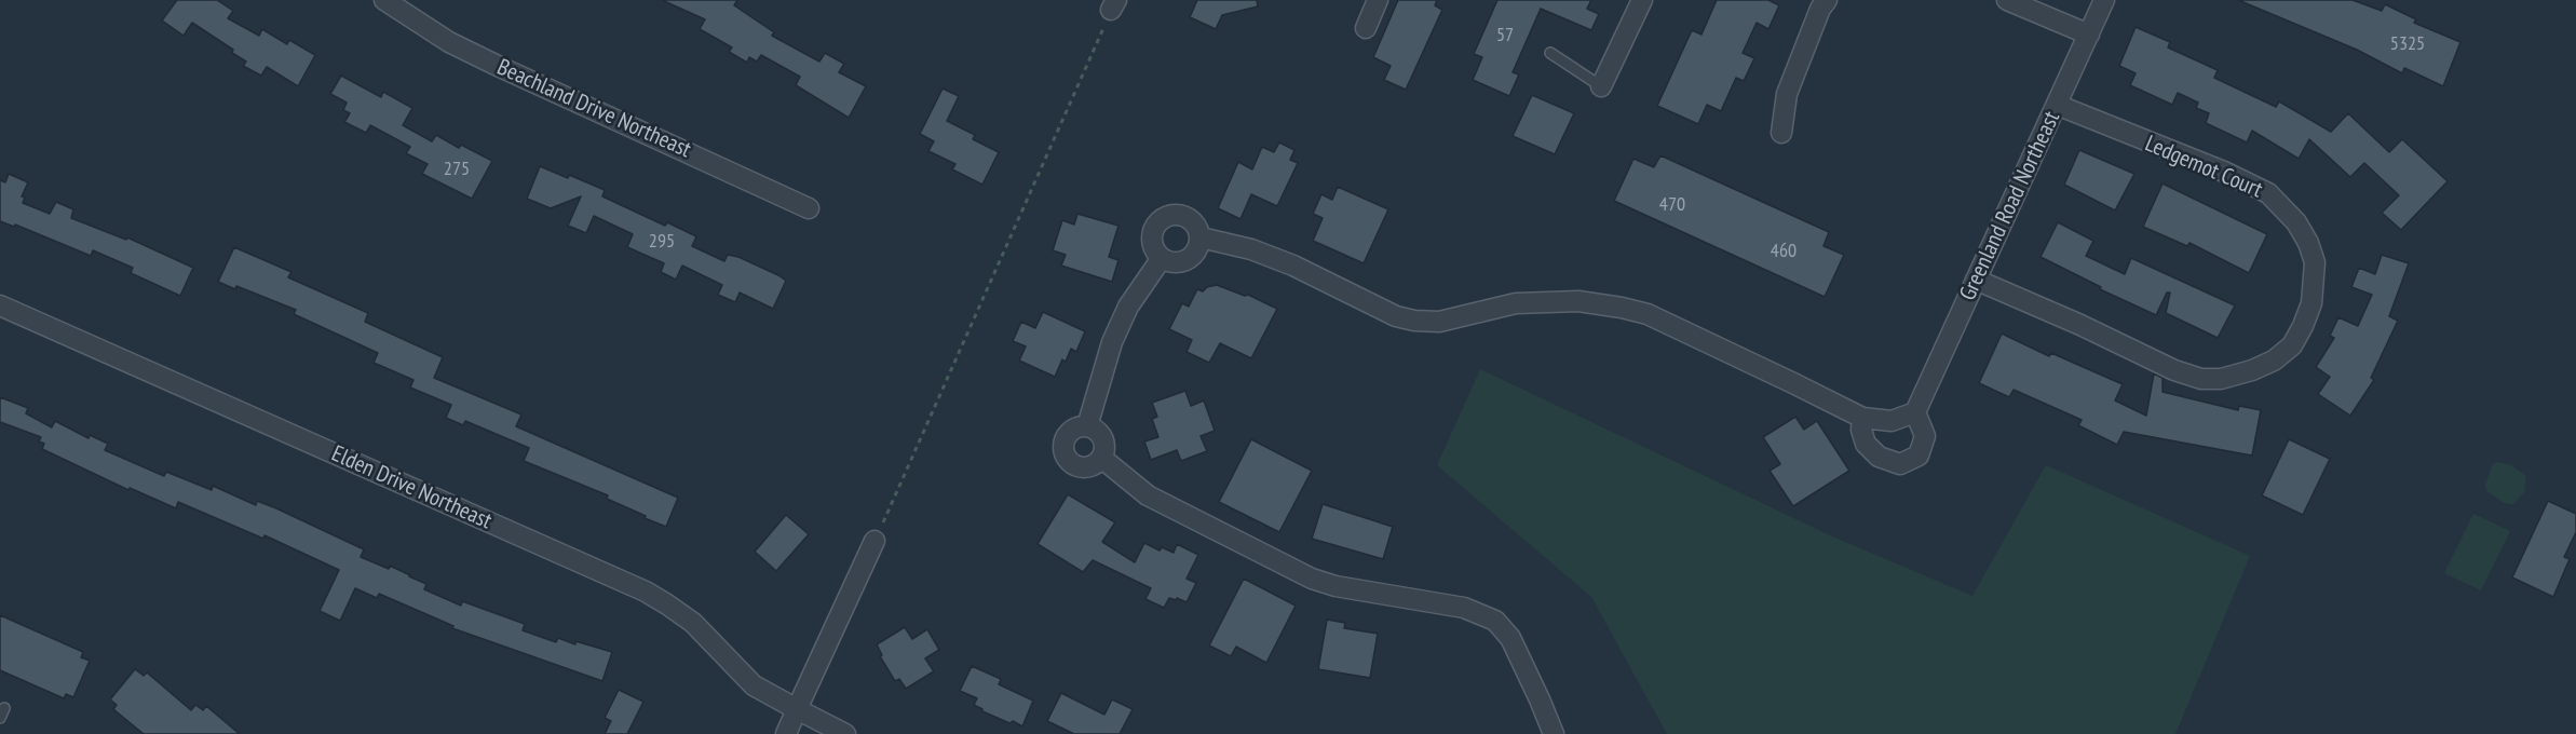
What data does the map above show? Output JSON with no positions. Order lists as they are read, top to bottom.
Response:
{
  "streets": {
    "street": [
      "Beachland Drive Northeast",
      "Ledgemot Court",
      "Greenland Road Northeast",
      "Elden Drive Northeast"
    ]
  },
  "crossings": [
    ["Ledgemot Court", "Greenland Road Northeast"]
  ],
  "house_numbers": [
    "57",
    "5325",
    "275",
    "470",
    "295",
    "460"
  ]
}
